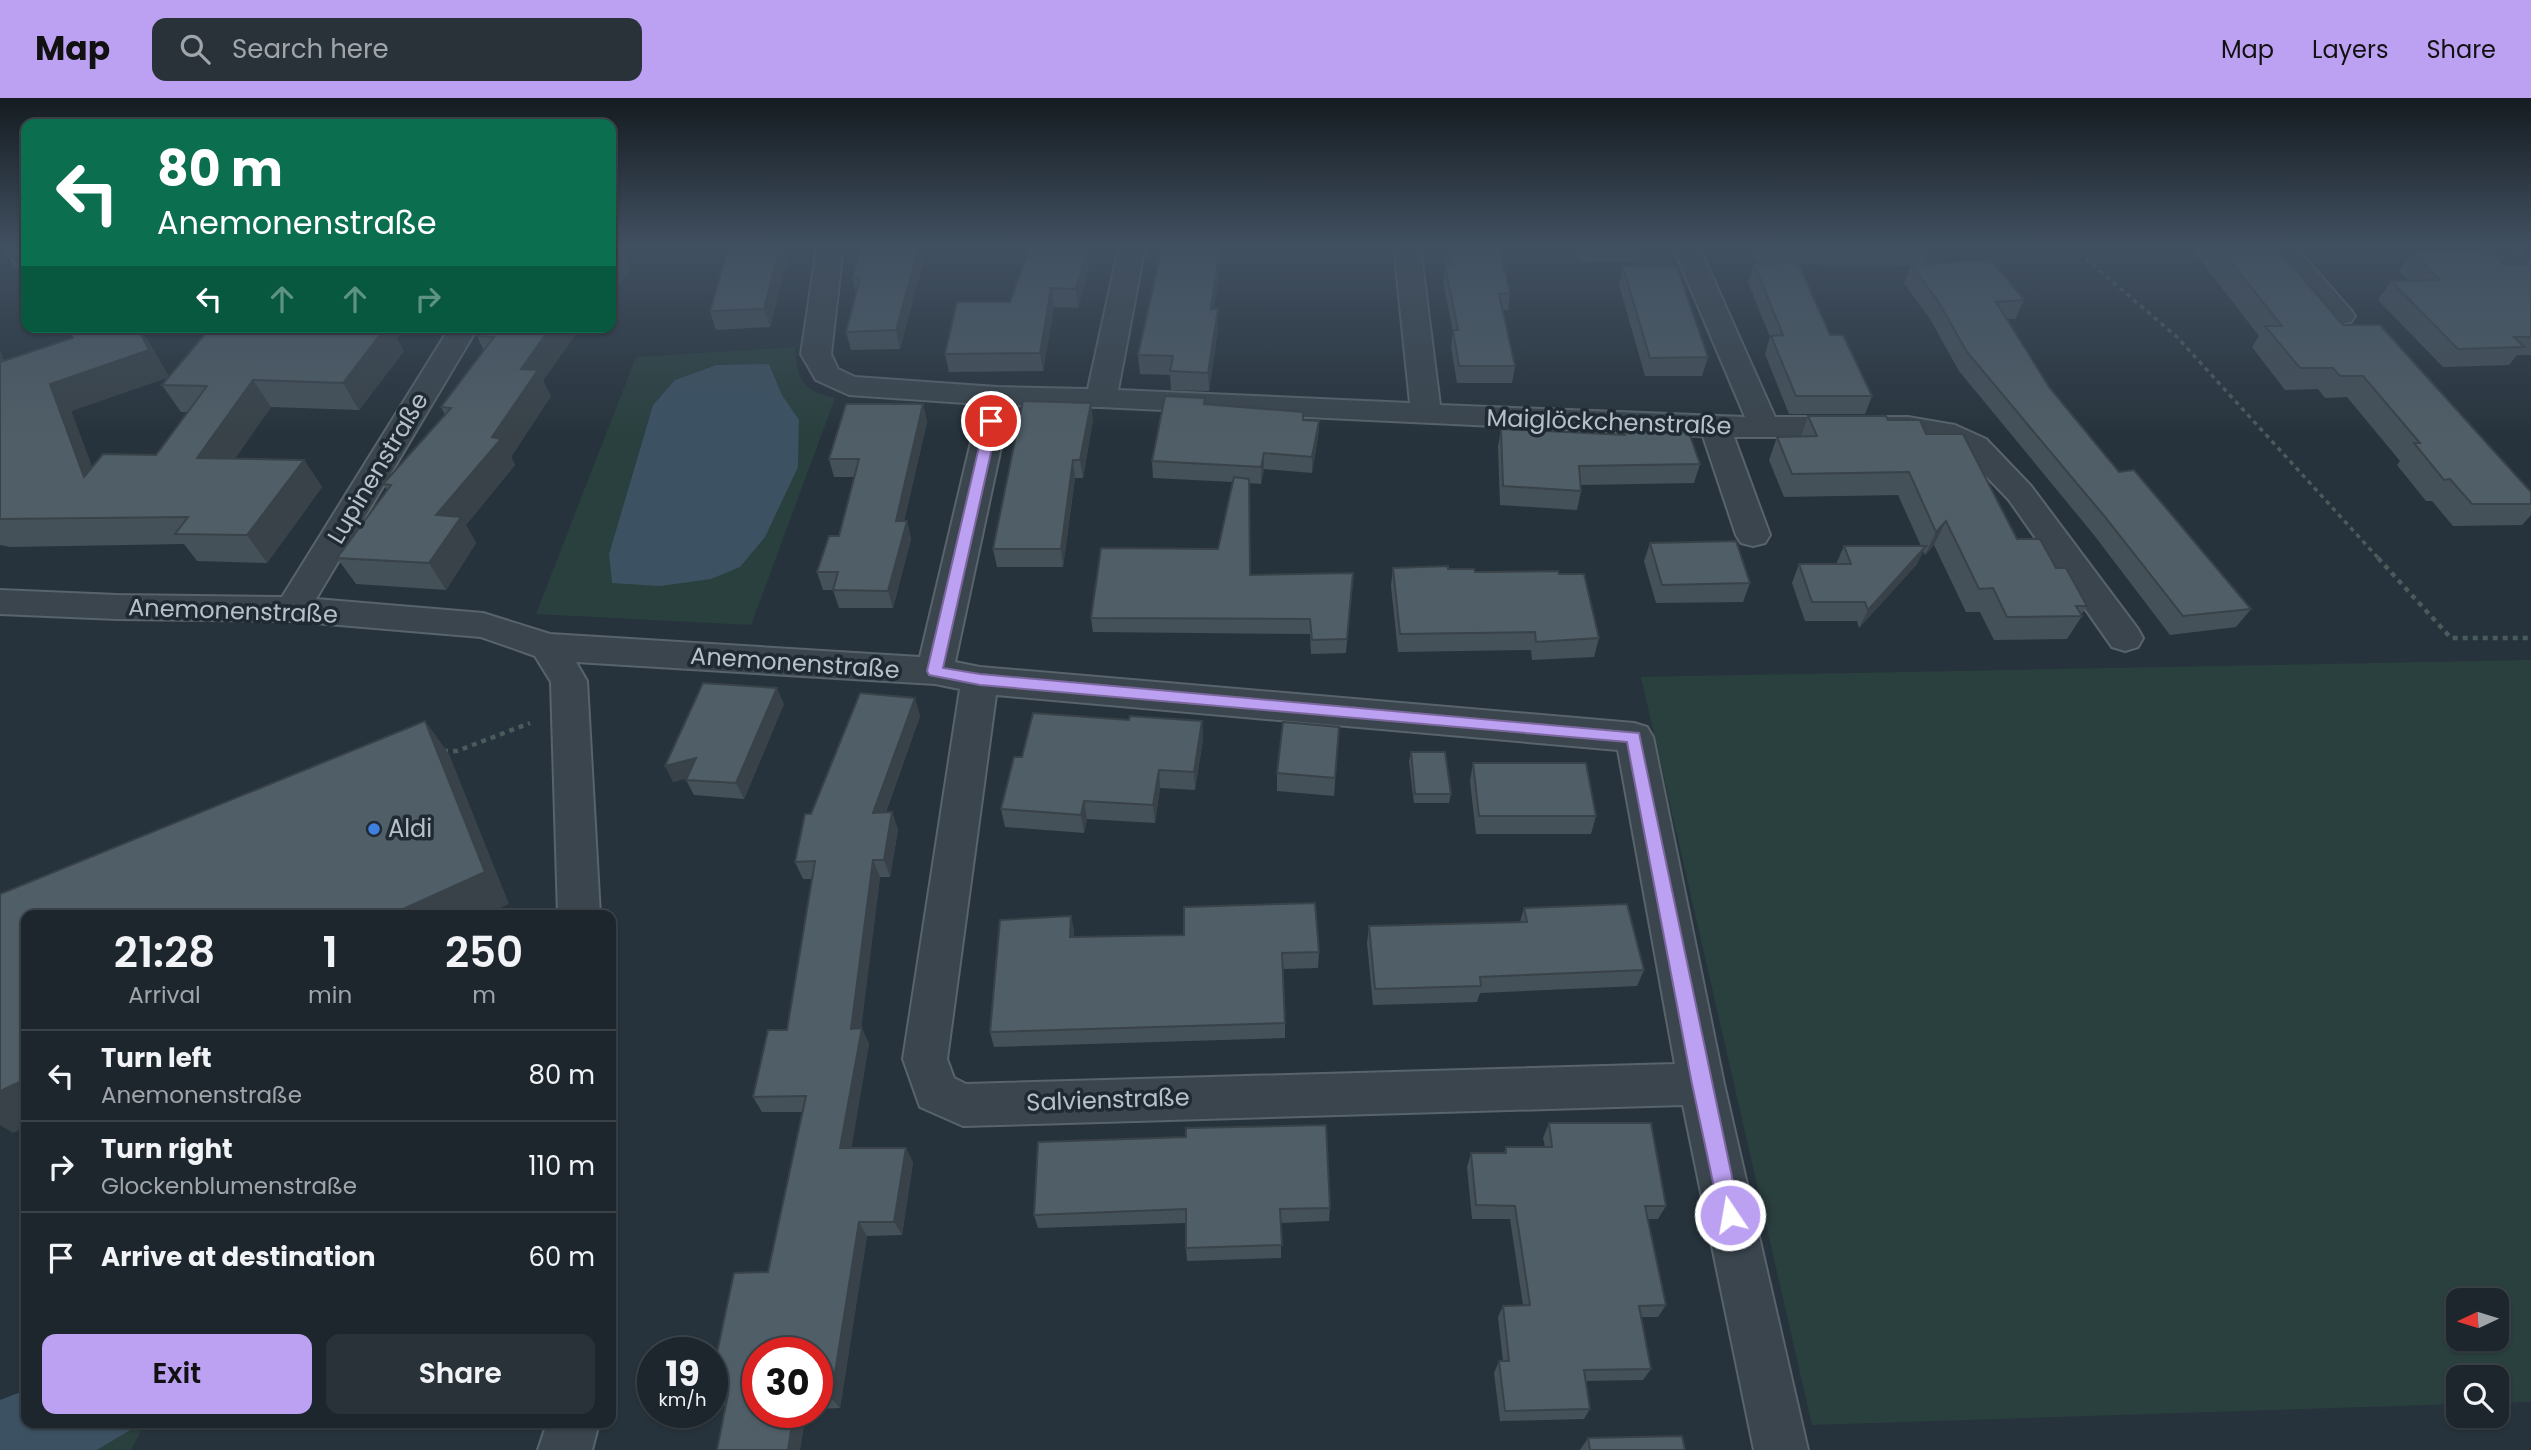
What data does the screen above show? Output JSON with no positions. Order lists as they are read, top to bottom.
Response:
{
  "streets": {
    "street": [
      "Maiglöckchenstraße",
      "Lupinenstraße",
      "Anemonenstraße",
      "Salvienstraße"
    ]
  },
  "crossings": [
    ["Lupinenstraße", "Anemonenstraße"],
    ["Anemonenstraße", "Salvienstraße"]
  ],
  "places": ["Aldi"],
  "north": "left",
  "page": {
    "header": "Map",
    "search": "Search here",
    "nav": ["Map", "Layers", "Share"],
    "turn": ["80 m", "Anemonenstraße"],
    "eta": [
      "21:28",
      "Arrival",
      "1",
      "min",
      "250",
      "m"
    ],
    "list": [
      {
        "name": "Turn left",
        "note": "Anemonenstraße",
        "value": "80 m"
      },
      {
        "name": "Turn right",
        "note": "Glockenblumenstraße",
        "value": "110 m"
      },
      {
        "name": "Arrive at destination",
        "value": "60 m"
      }
    ],
    "buttons": ["Exit", "Share"],
    "speed": "19 km/h",
    "limit": "30"
  }
}
